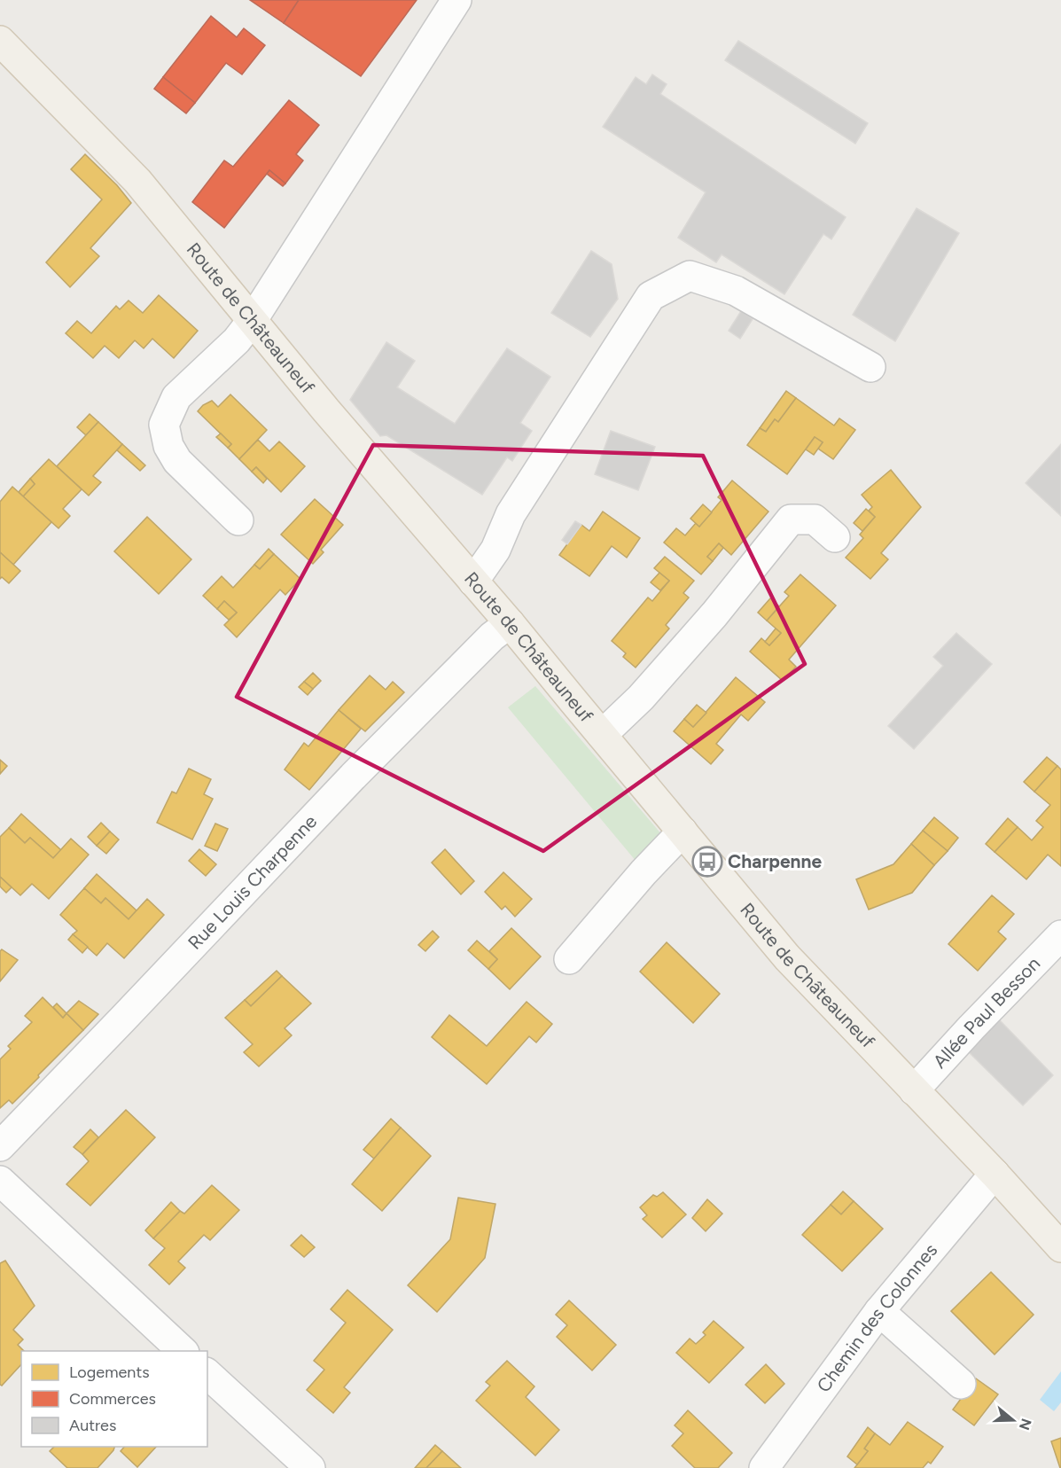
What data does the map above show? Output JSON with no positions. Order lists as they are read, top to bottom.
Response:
{
  "streets": {
    "main road": ["Route de Châteauneuf"],
    "street": ["Rue Louis Charpenne", "Allée Paul Besson", "Chemin des Colonnes"]
  },
  "crossings": [
    ["Route de Châteauneuf", "Rue Louis Charpenne"],
    ["Route de Châteauneuf", "Allée Paul Besson"],
    ["Route de Châteauneuf", "Chemin des Colonnes"]
  ],
  "places": {
    "bus stop": ["Charpenne"]
  },
  "legend": ["Logements", "Commerces", "Autres"],
  "north": "right"
}
